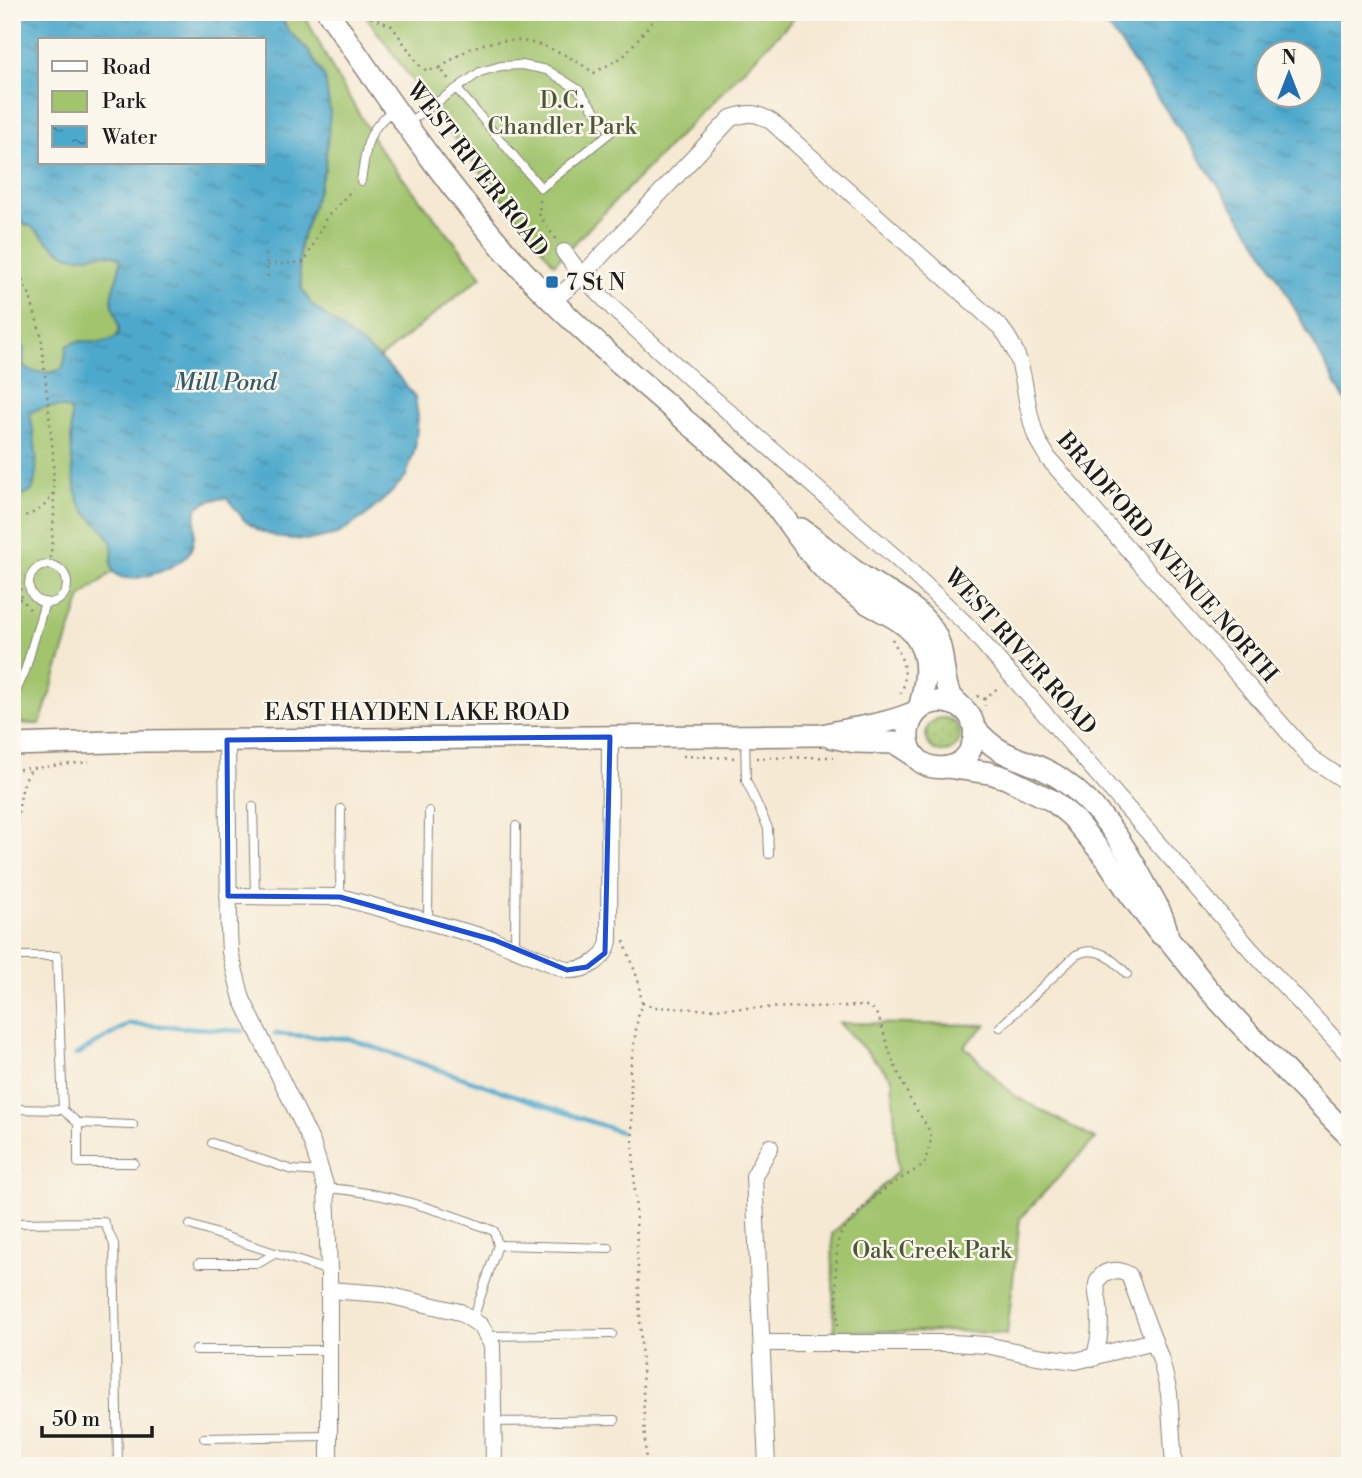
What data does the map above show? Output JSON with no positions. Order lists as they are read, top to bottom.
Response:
{
  "streets": {
    "main road": ["WEST RIVER ROAD", "EAST HAYDEN LAKE ROAD"],
    "street": ["BRADFORD AVENUE NORTH"]
  },
  "crossings": [
    ["WEST RIVER ROAD", "BRADFORD AVENUE NORTH"],
    ["WEST RIVER ROAD", "EAST HAYDEN LAKE ROAD"]
  ],
  "water": ["Mill Pond"],
  "parks": ["D.C. Chandler Park", "Oak Creek Park"],
  "places": {
    "transit": ["7 St N"]
  },
  "legend": ["Road", "Park", "Water"],
  "scale_bar": "50 m",
  "north": "top"
}
